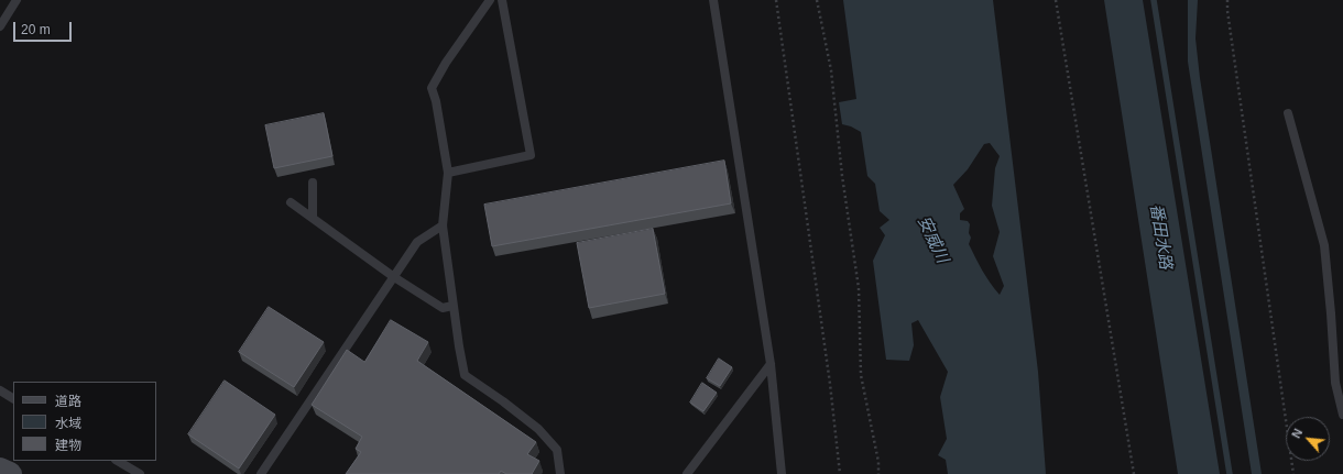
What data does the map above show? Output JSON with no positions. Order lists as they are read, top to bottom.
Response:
{
  "water": ["番田水路", "安威川"],
  "legend": ["道路", "水域", "建物"],
  "scale_bar": "20 m",
  "north": "top left"
}
